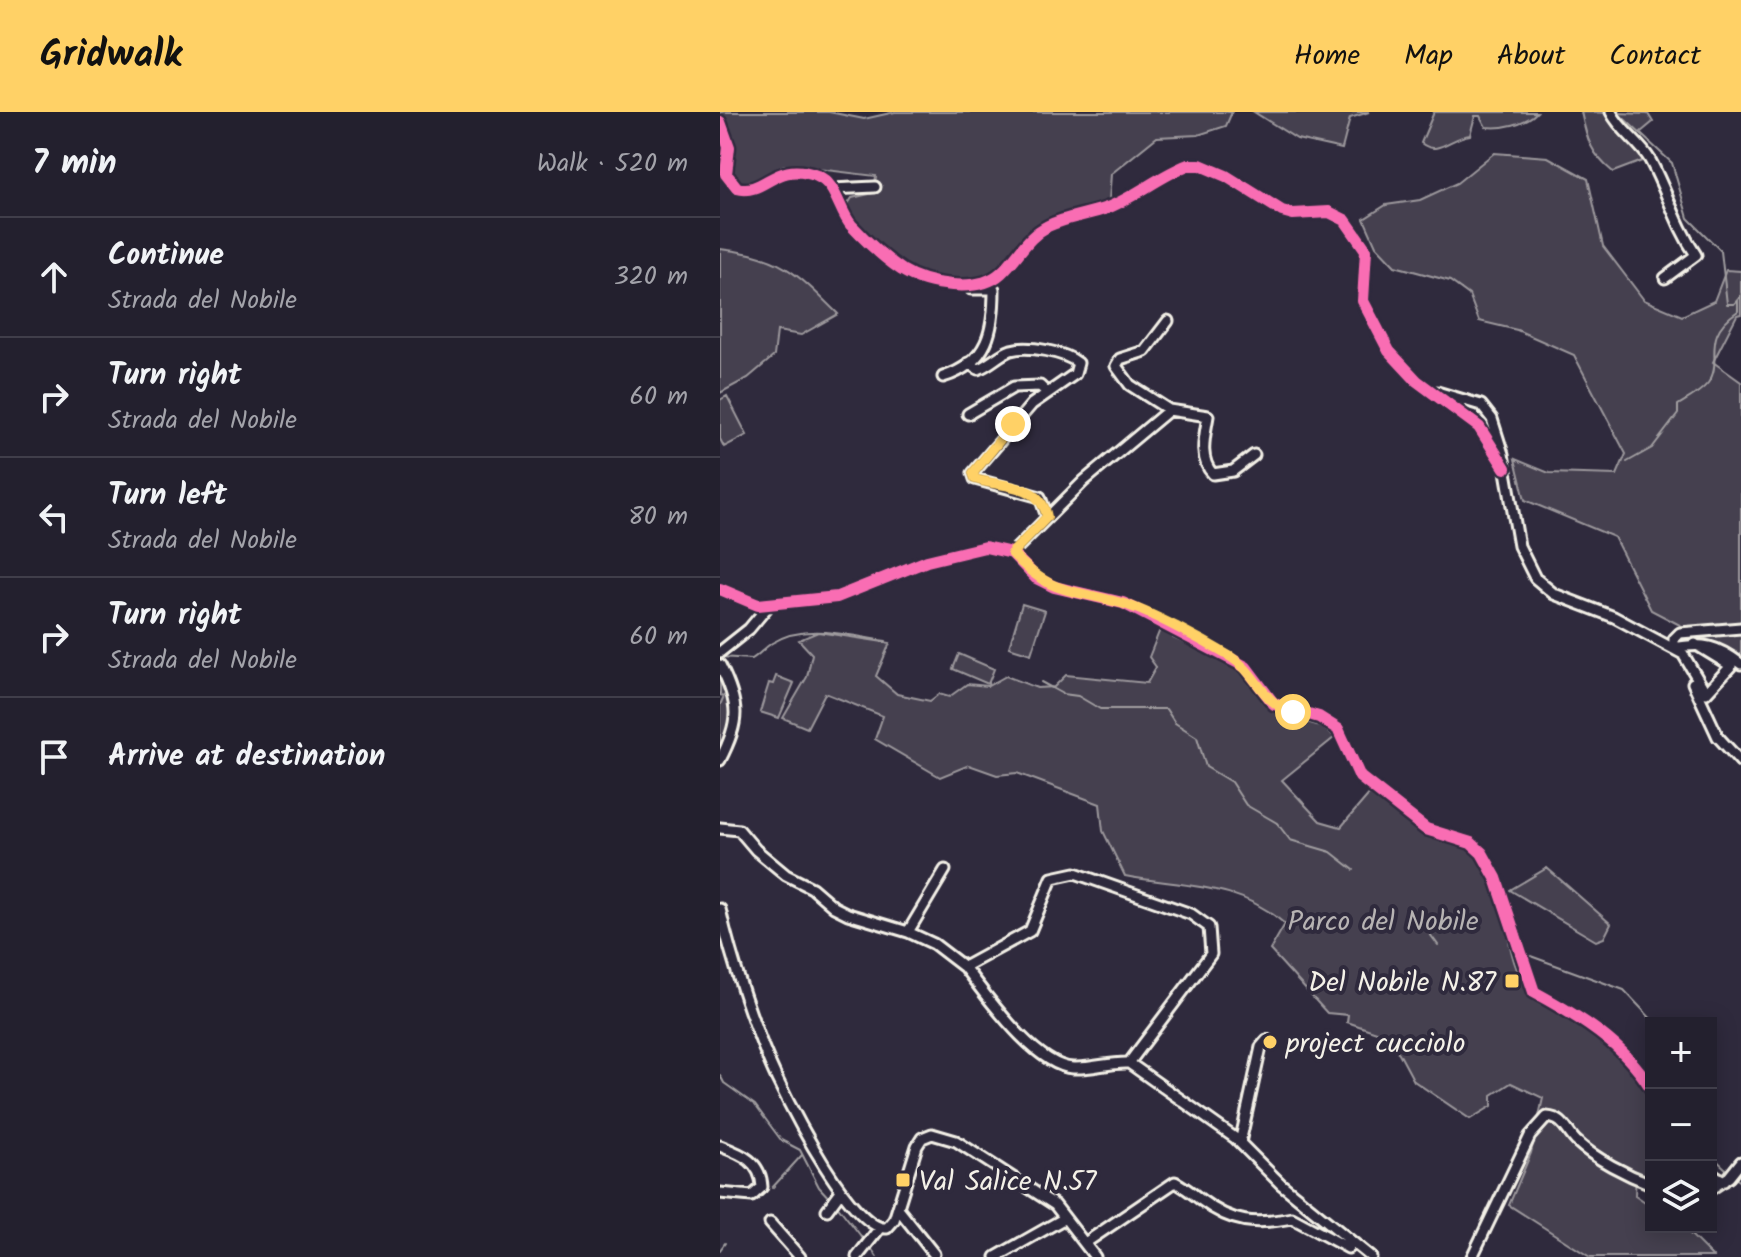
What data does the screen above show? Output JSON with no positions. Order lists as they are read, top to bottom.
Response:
{
  "parks": ["Parco del Nobile"],
  "places": {
    "transit": ["Del Nobile N.87", "Val Salice N.57"],
    "other": ["project cucciolo"]
  },
  "page": {
    "header": "Gridwalk",
    "nav": [
      "Home",
      "Map",
      "About",
      "Contact"
    ],
    "heading": ["7 min", "Walk · 520 m"],
    "list": [
      ["Continue", "Strada del Nobile", "320 m"],
      ["Turn right", "Strada del Nobile", "60 m"],
      ["Turn left", "Strada del Nobile", "80 m"],
      ["Turn right", "Strada del Nobile", "60 m"],
      "Arrive at destination"
    ],
    "map_buttons": ["+", "−"]
  }
}
